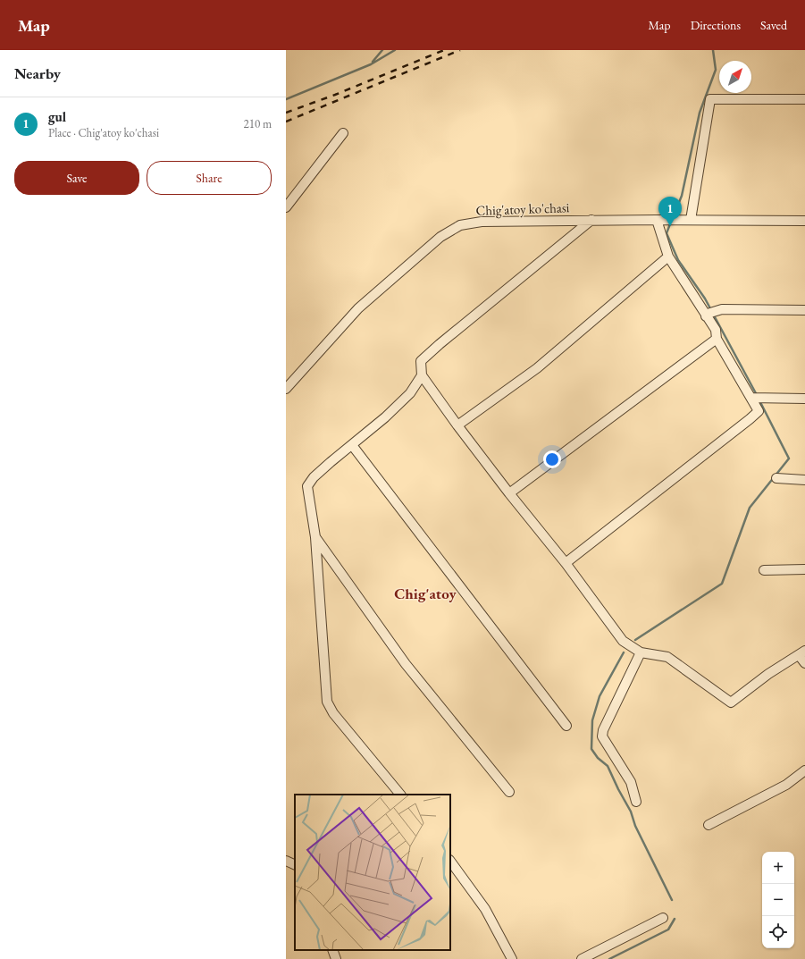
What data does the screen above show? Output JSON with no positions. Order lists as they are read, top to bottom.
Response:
{
  "streets": {
    "street": ["Chig'atoy ko'chasi"]
  },
  "districts": ["Chig'atoy"],
  "north": "top right",
  "page": {
    "header": "Map",
    "nav": ["Map", "Directions", "Saved"],
    "heading": "Nearby",
    "list": [
      {
        "mark": "1",
        "name": "gul",
        "note": "Place · Chig'atoy ko'chasi",
        "value": "210 m"
      }
    ],
    "buttons": ["Save", "Share"],
    "pins": "1",
    "map_buttons": ["+", "−"]
  }
}
